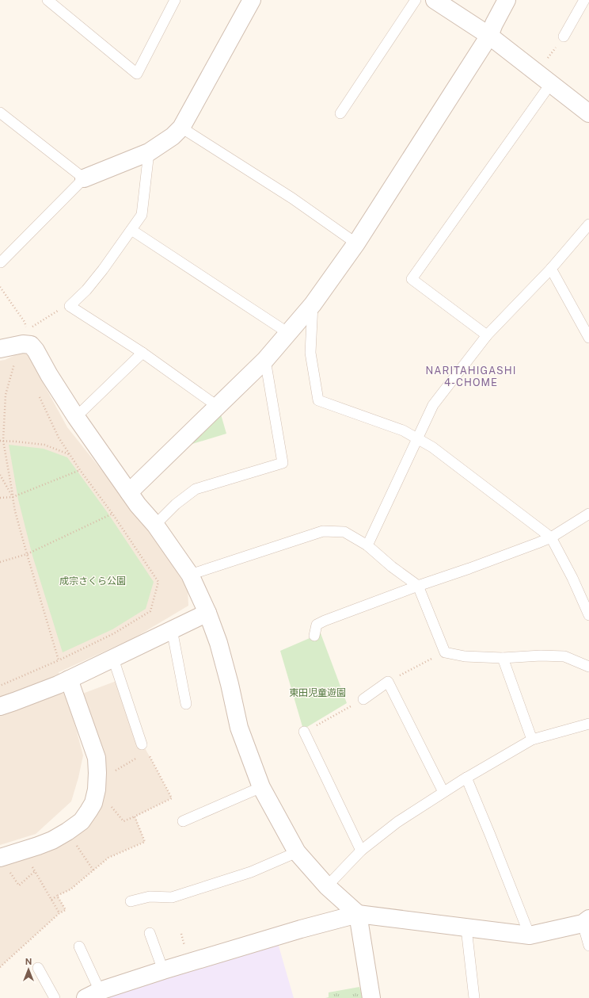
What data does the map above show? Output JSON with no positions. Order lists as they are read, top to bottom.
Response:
{
  "districts": ["NARITAHIGASHI 4-CHOME"],
  "parks": ["成宗さくら公園", "東田児童遊園"],
  "north": "top"
}
